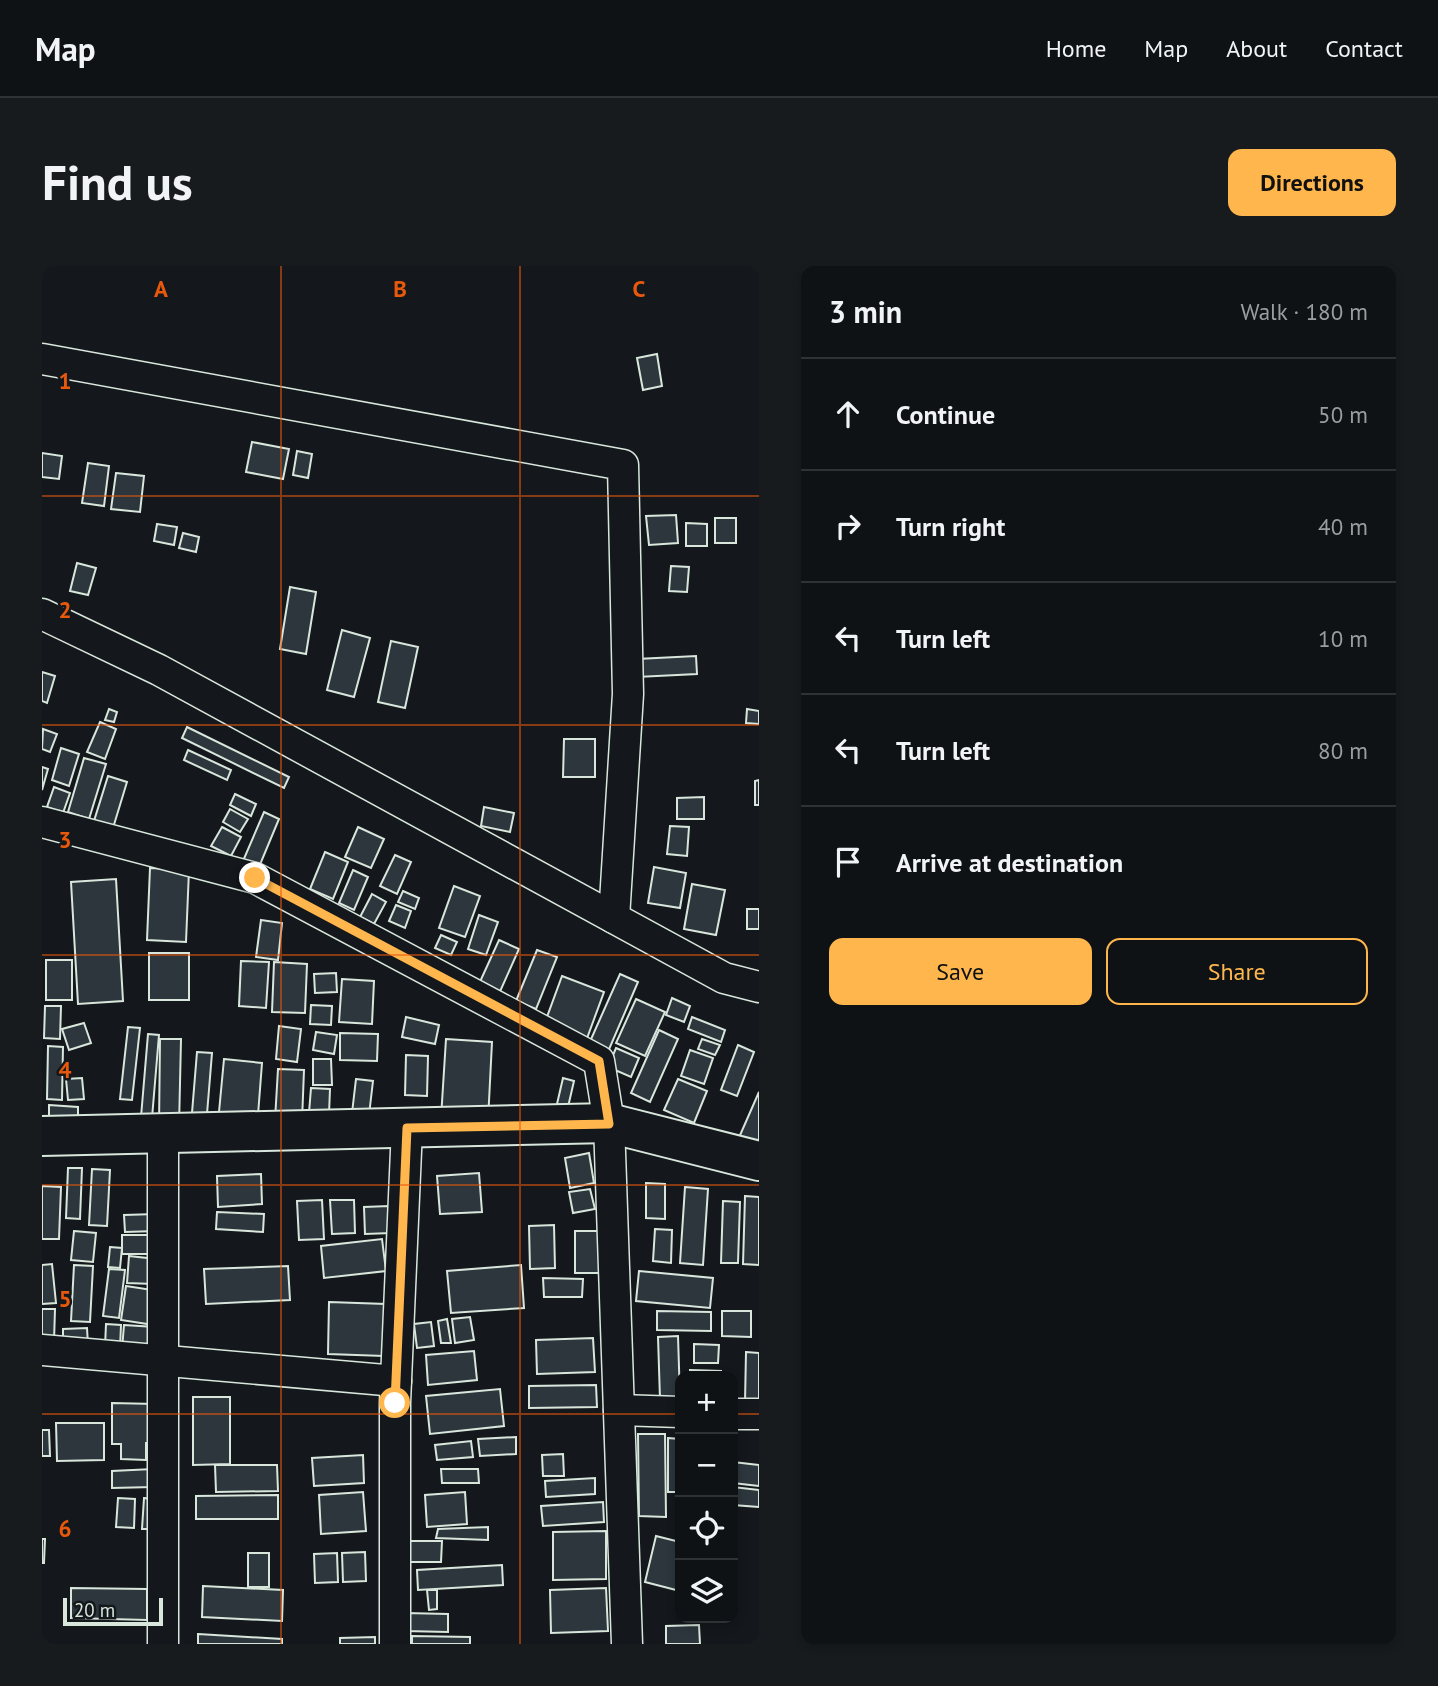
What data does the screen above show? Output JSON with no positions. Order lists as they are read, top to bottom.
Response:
{
  "scale_bar": "20 m",
  "page": {
    "header": "Map",
    "nav": [
      "Home",
      "Map",
      "About",
      "Contact"
    ],
    "buttons": [
      "Directions",
      ["Save", "Share"]
    ],
    "title": "Find us",
    "heading": ["3 min", "Walk · 180 m"],
    "list": [
      ["Continue", "50 m"],
      ["Turn right", "40 m"],
      ["Turn left", "10 m"],
      ["Turn left", "80 m"],
      "Arrive at destination"
    ],
    "map_buttons": ["+", "−"],
    "scale": "20 m"
  },
  "grid": {
    "columns": ["A", "B", "C"],
    "rows": [
      "1",
      "2",
      "3",
      "4",
      "5",
      "6"
    ]
  }
}
